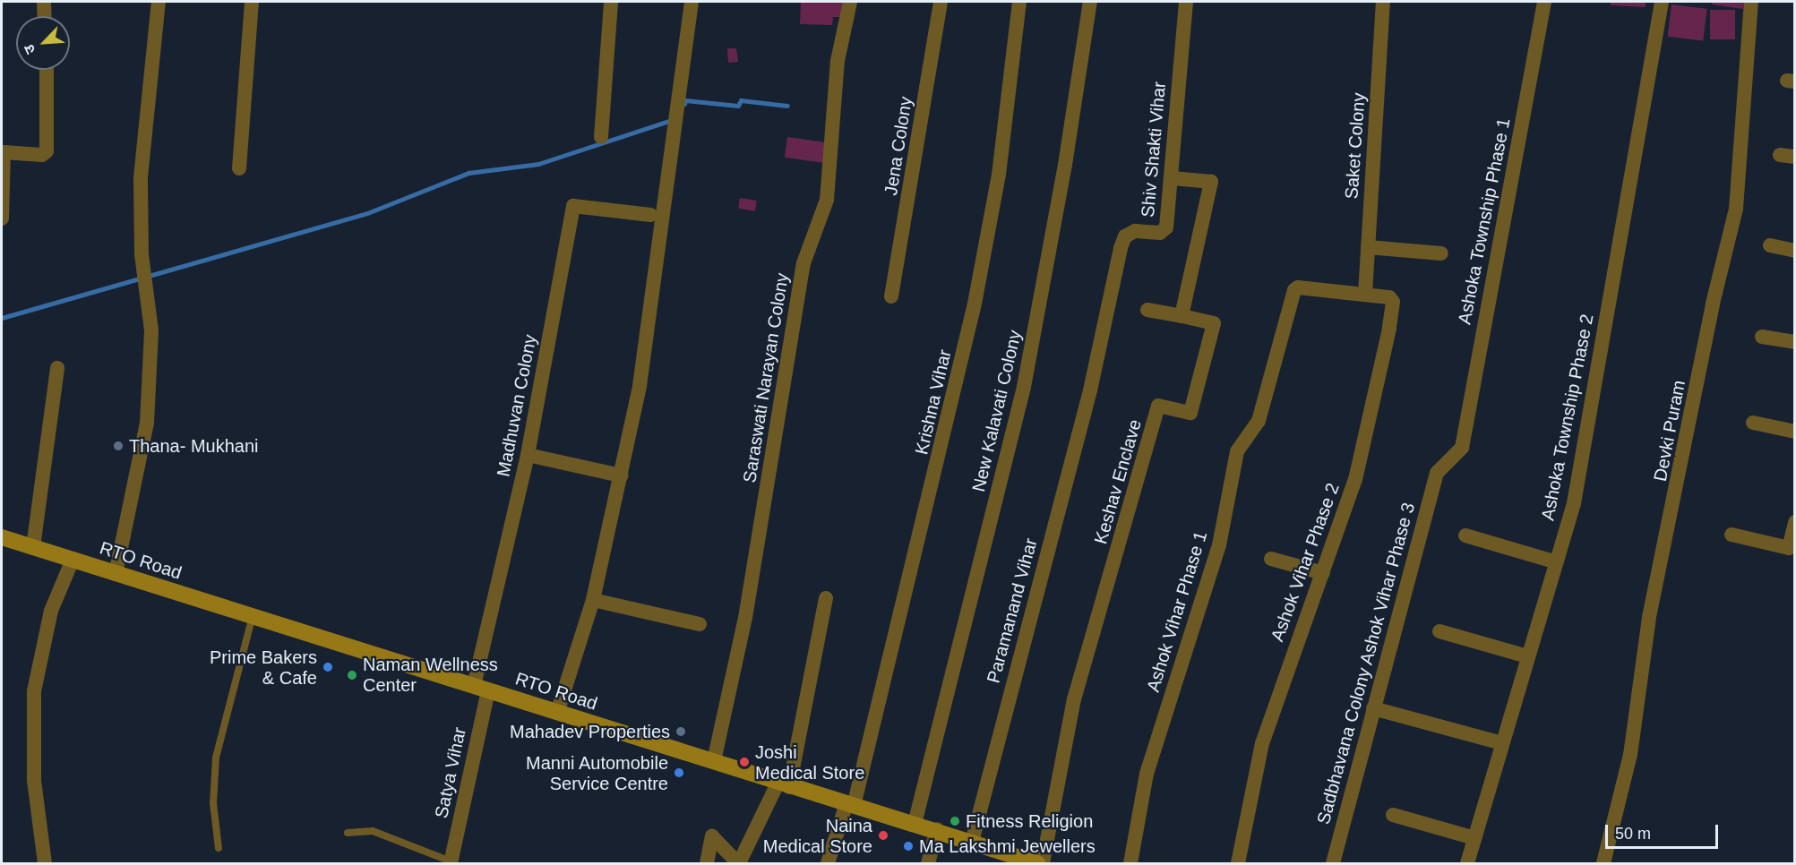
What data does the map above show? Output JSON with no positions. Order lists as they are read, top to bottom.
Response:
{
  "streets": {
    "street": [
      "Jena Colony",
      "Saket Colony",
      "Shiv Shakti Vihar",
      "Ashoka Township Phase 1",
      "Saraswati Narayan Colony",
      "Krishna Vihar",
      "Madhuvan Colony",
      "New Kalavati Colony",
      "Ashoka Township Phase 2",
      "Devki Puram",
      "Keshav Enclave",
      "RTO Road",
      "Ashok Vihar Phase 2",
      "Paramanand Vihar",
      "Ashok Vihar Phase 1",
      "Sadbhavana Colony Ashok Vihar Phase 3",
      "Satya Vihar"
    ]
  },
  "crossings": [
    ["Saket Colony", "Ashok Vihar Phase 2"],
    ["Saket Colony", "Ashok Vihar Phase 1"],
    ["Shiv Shakti Vihar", "Paramanand Vihar"],
    ["Ashoka Township Phase 1", "Sadbhavana Colony Ashok Vihar Phase 3"],
    ["Saraswati Narayan Colony", "RTO Road"],
    ["Krishna Vihar", "RTO Road"],
    ["Madhuvan Colony", "RTO Road"],
    ["Madhuvan Colony", "Satya Vihar"],
    ["New Kalavati Colony", "RTO Road"],
    ["RTO Road", "Paramanand Vihar"],
    ["RTO Road", "Satya Vihar"],
    ["Ashok Vihar Phase 2", "Ashok Vihar Phase 1"]
  ],
  "places": [
    "Thana- Mukhani",
    "Prime Bakers & Cafe",
    "Naman Wellness Center",
    "Mahadev Properties",
    "Joshi Medical Store",
    "Manni Automobile Service Centre",
    "Fitness Religion",
    "Naina Medical Store",
    "Ma Lakshmi Jewellers"
  ],
  "scale_bar": "50 m",
  "north": "bottom left"
}
